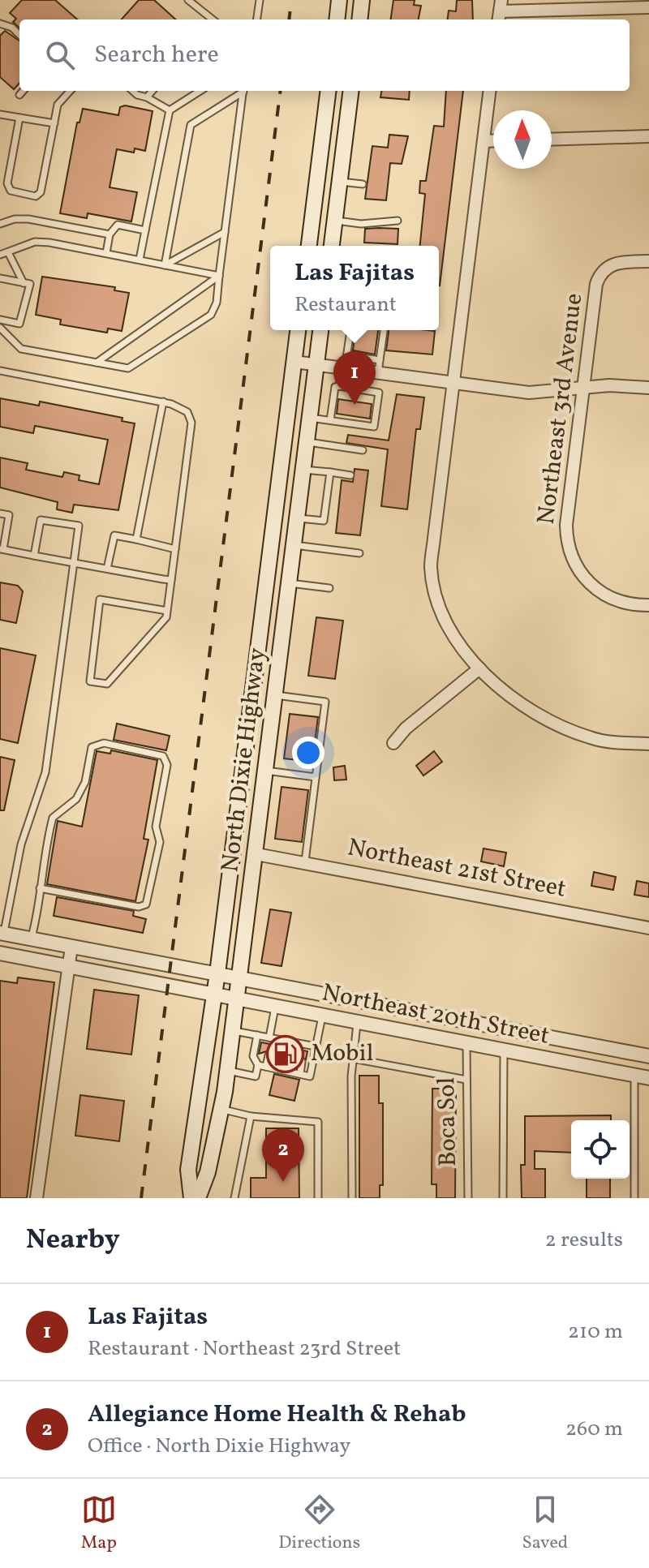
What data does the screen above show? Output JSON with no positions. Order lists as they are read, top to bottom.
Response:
{
  "streets": {
    "main road": ["North Dixie Highway"],
    "street": ["Northeast 3rd Avenue", "Northeast 21st Street", "Northeast 20th Street"],
    "lane": ["Boca Sol"]
  },
  "crossings": [
    ["North Dixie Highway", "Northeast 21st Street"],
    ["North Dixie Highway", "Northeast 20th Street"],
    ["Northeast 20th Street", "Boca Sol"]
  ],
  "places": {
    "fuel station": ["Mobil"]
  },
  "north": "top",
  "page": {
    "search": "Search here",
    "popup": ["Las Fajitas", "Restaurant"],
    "pins": ["1", "2"],
    "heading": ["Nearby", "2 results"],
    "list": [
      {
        "mark": "1",
        "name": "Las Fajitas",
        "note": "Restaurant · Northeast 23rd Street",
        "value": "210 m"
      },
      {
        "mark": "2",
        "name": "Allegiance Home Health & Rehab",
        "note": "Office · North Dixie Highway",
        "value": "260 m"
      }
    ],
    "nav": ["Map", "Directions", "Saved"]
  }
}
